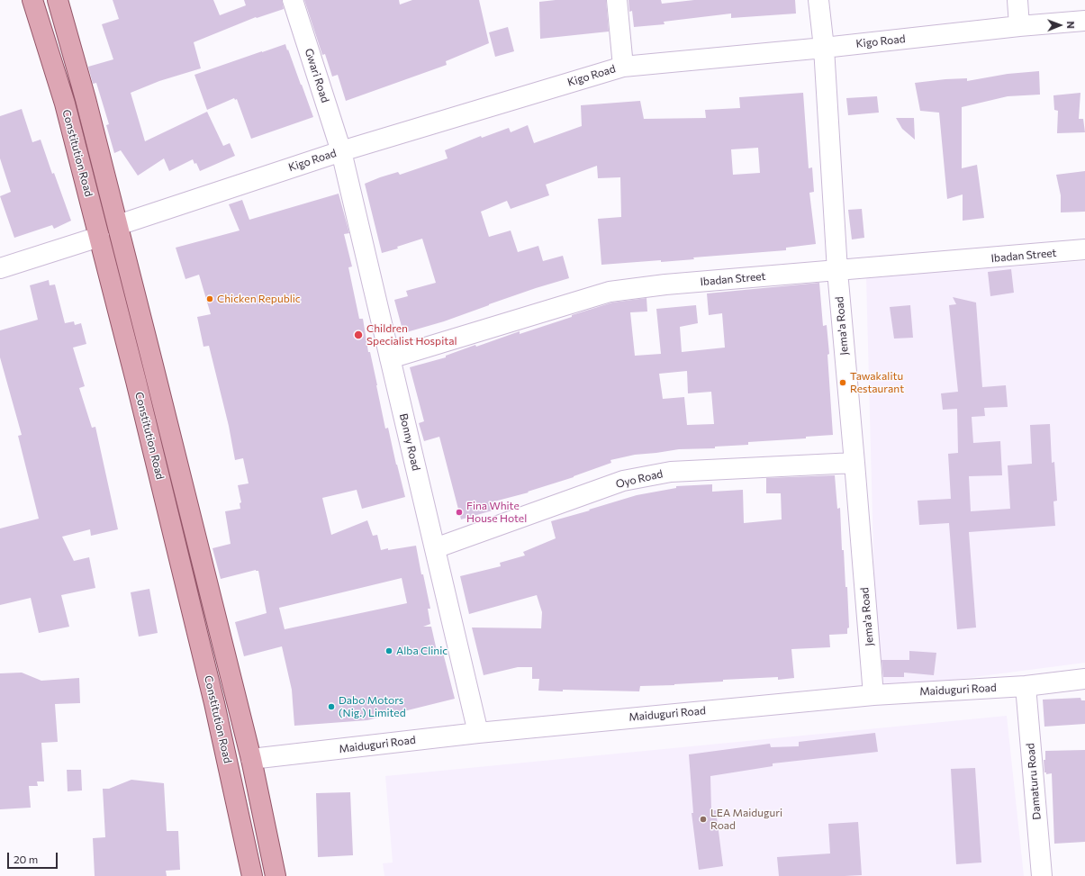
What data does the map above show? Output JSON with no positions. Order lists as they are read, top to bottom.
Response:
{
  "streets": {
    "main road": ["Constitution Road"],
    "street": [
      "Kigo Road",
      "Gwari Road",
      "Ibadan Street",
      "Jema'a Road",
      "Bonny Road",
      "Oyo Road",
      "Maiduguri Road",
      "Damaturu Road"
    ]
  },
  "crossings": [
    ["Kigo Road", "Gwari Road"],
    ["Kigo Road", "Constitution Road"],
    ["Kigo Road", "Jema'a Road"],
    ["Kigo Road", "Bonny Road"],
    ["Gwari Road", "Bonny Road"],
    ["Constitution Road", "Maiduguri Road"],
    ["Ibadan Street", "Jema'a Road"],
    ["Ibadan Street", "Bonny Road"],
    ["Jema'a Road", "Oyo Road"],
    ["Jema'a Road", "Maiduguri Road"],
    ["Bonny Road", "Oyo Road"],
    ["Bonny Road", "Maiduguri Road"],
    ["Maiduguri Road", "Damaturu Road"]
  ],
  "places": [
    "Chicken Republic",
    "Children Specialist Hospital",
    "Tawakalitu Restaurant",
    "Fina White House Hotel",
    "Alba Clinic",
    "Dabo Motors (Nig.) Limited",
    "LEA Maiduguri Road"
  ],
  "scale_bar": "20 m",
  "north": "right"
}
